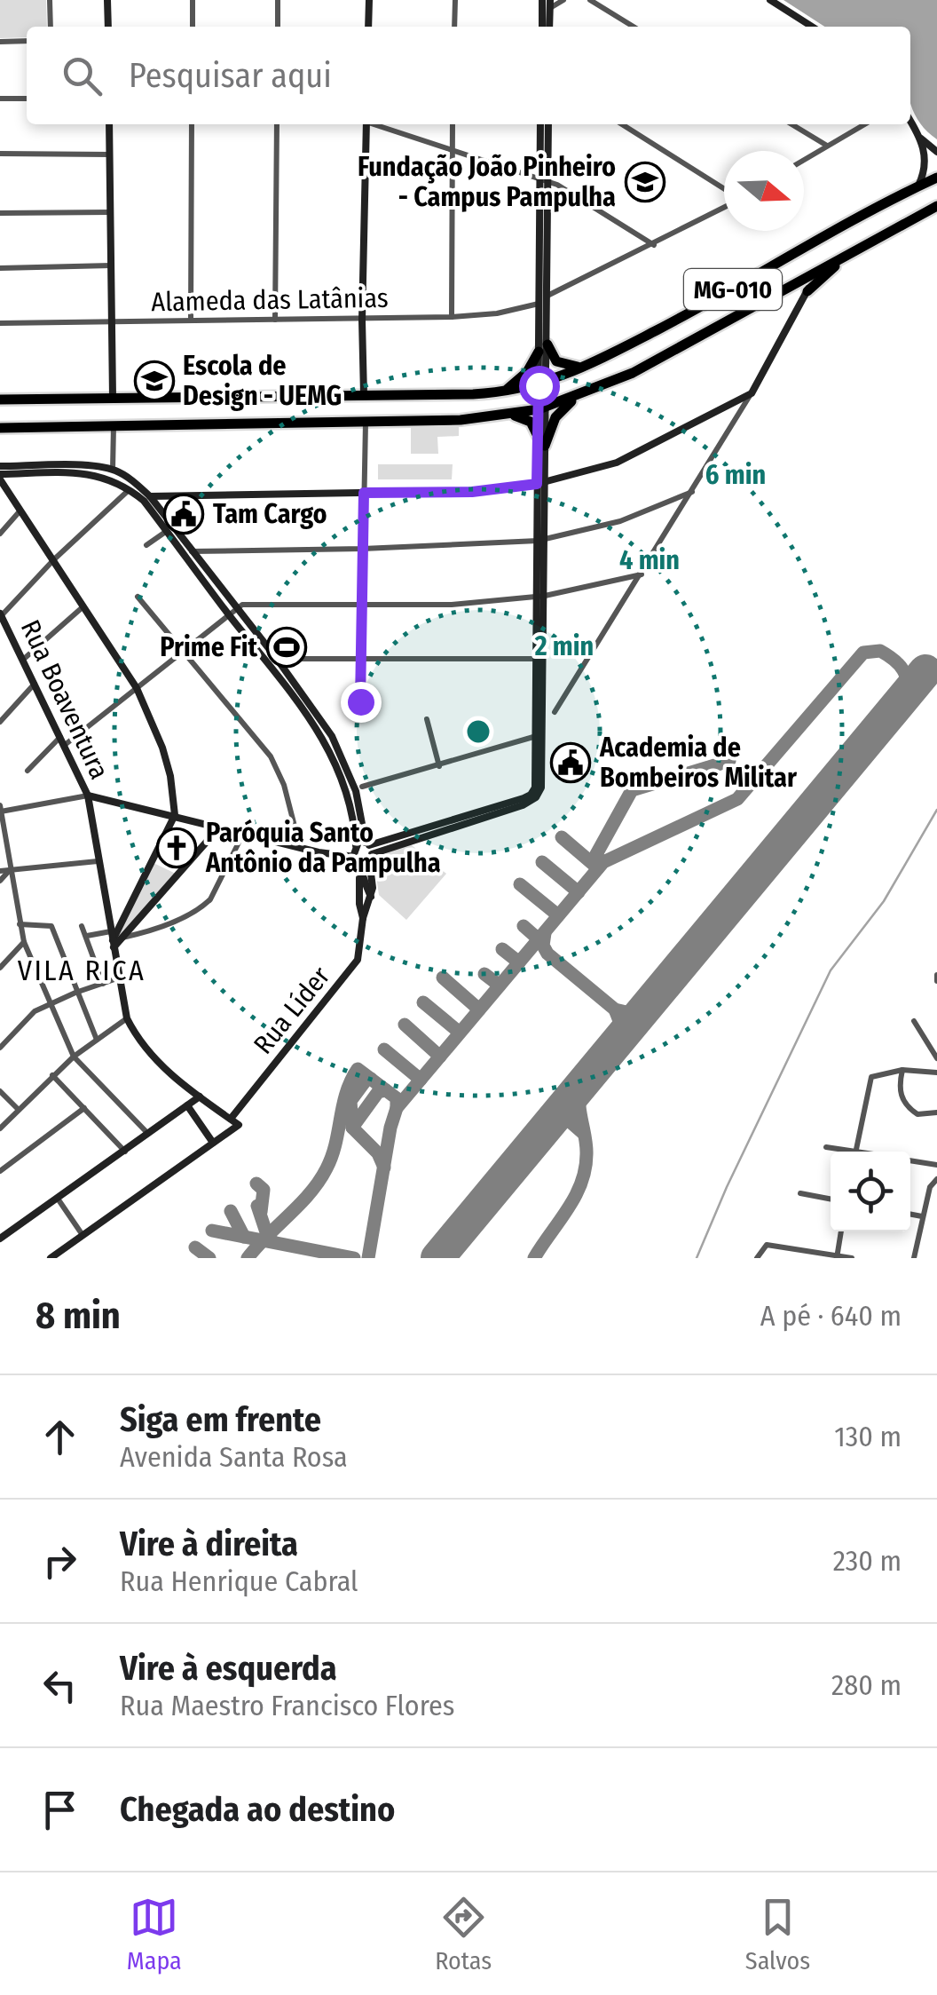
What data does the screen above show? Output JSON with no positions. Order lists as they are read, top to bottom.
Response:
{
  "streets": {
    "highway": ["MG-010"],
    "street": ["Alameda das Latânias", "Rua Boaventura", "Rua Líder"]
  },
  "crossings": [
    ["Rua Boaventura", "Rua Líder"]
  ],
  "districts": ["VILA RICA"],
  "places": {
    "school or university": ["Fundação João Pinheiro - Campus Pampulha", "Escola de Design - UEMG"],
    "public building": ["Tam Cargo", "Academia de Bombeiros Militar"],
    "sports": ["Prime Fit"],
    "church": ["Paróquia Santo Antônio da Pampulha"]
  },
  "north": "right",
  "page": {
    "search": "Pesquisar aqui",
    "heading": ["8 min", "A pé · 640 m"],
    "list": [
      ["Siga em frente", "Avenida Santa Rosa", "130 m"],
      ["Vire à direita", "Rua Henrique Cabral", "230 m"],
      ["Vire à esquerda", "Rua Maestro Francisco Flores", "280 m"],
      "Chegada ao destino"
    ],
    "nav": ["Mapa", "Rotas", "Salvos"]
  },
  "rings": ["6 min", "4 min", "2 min"]
}
